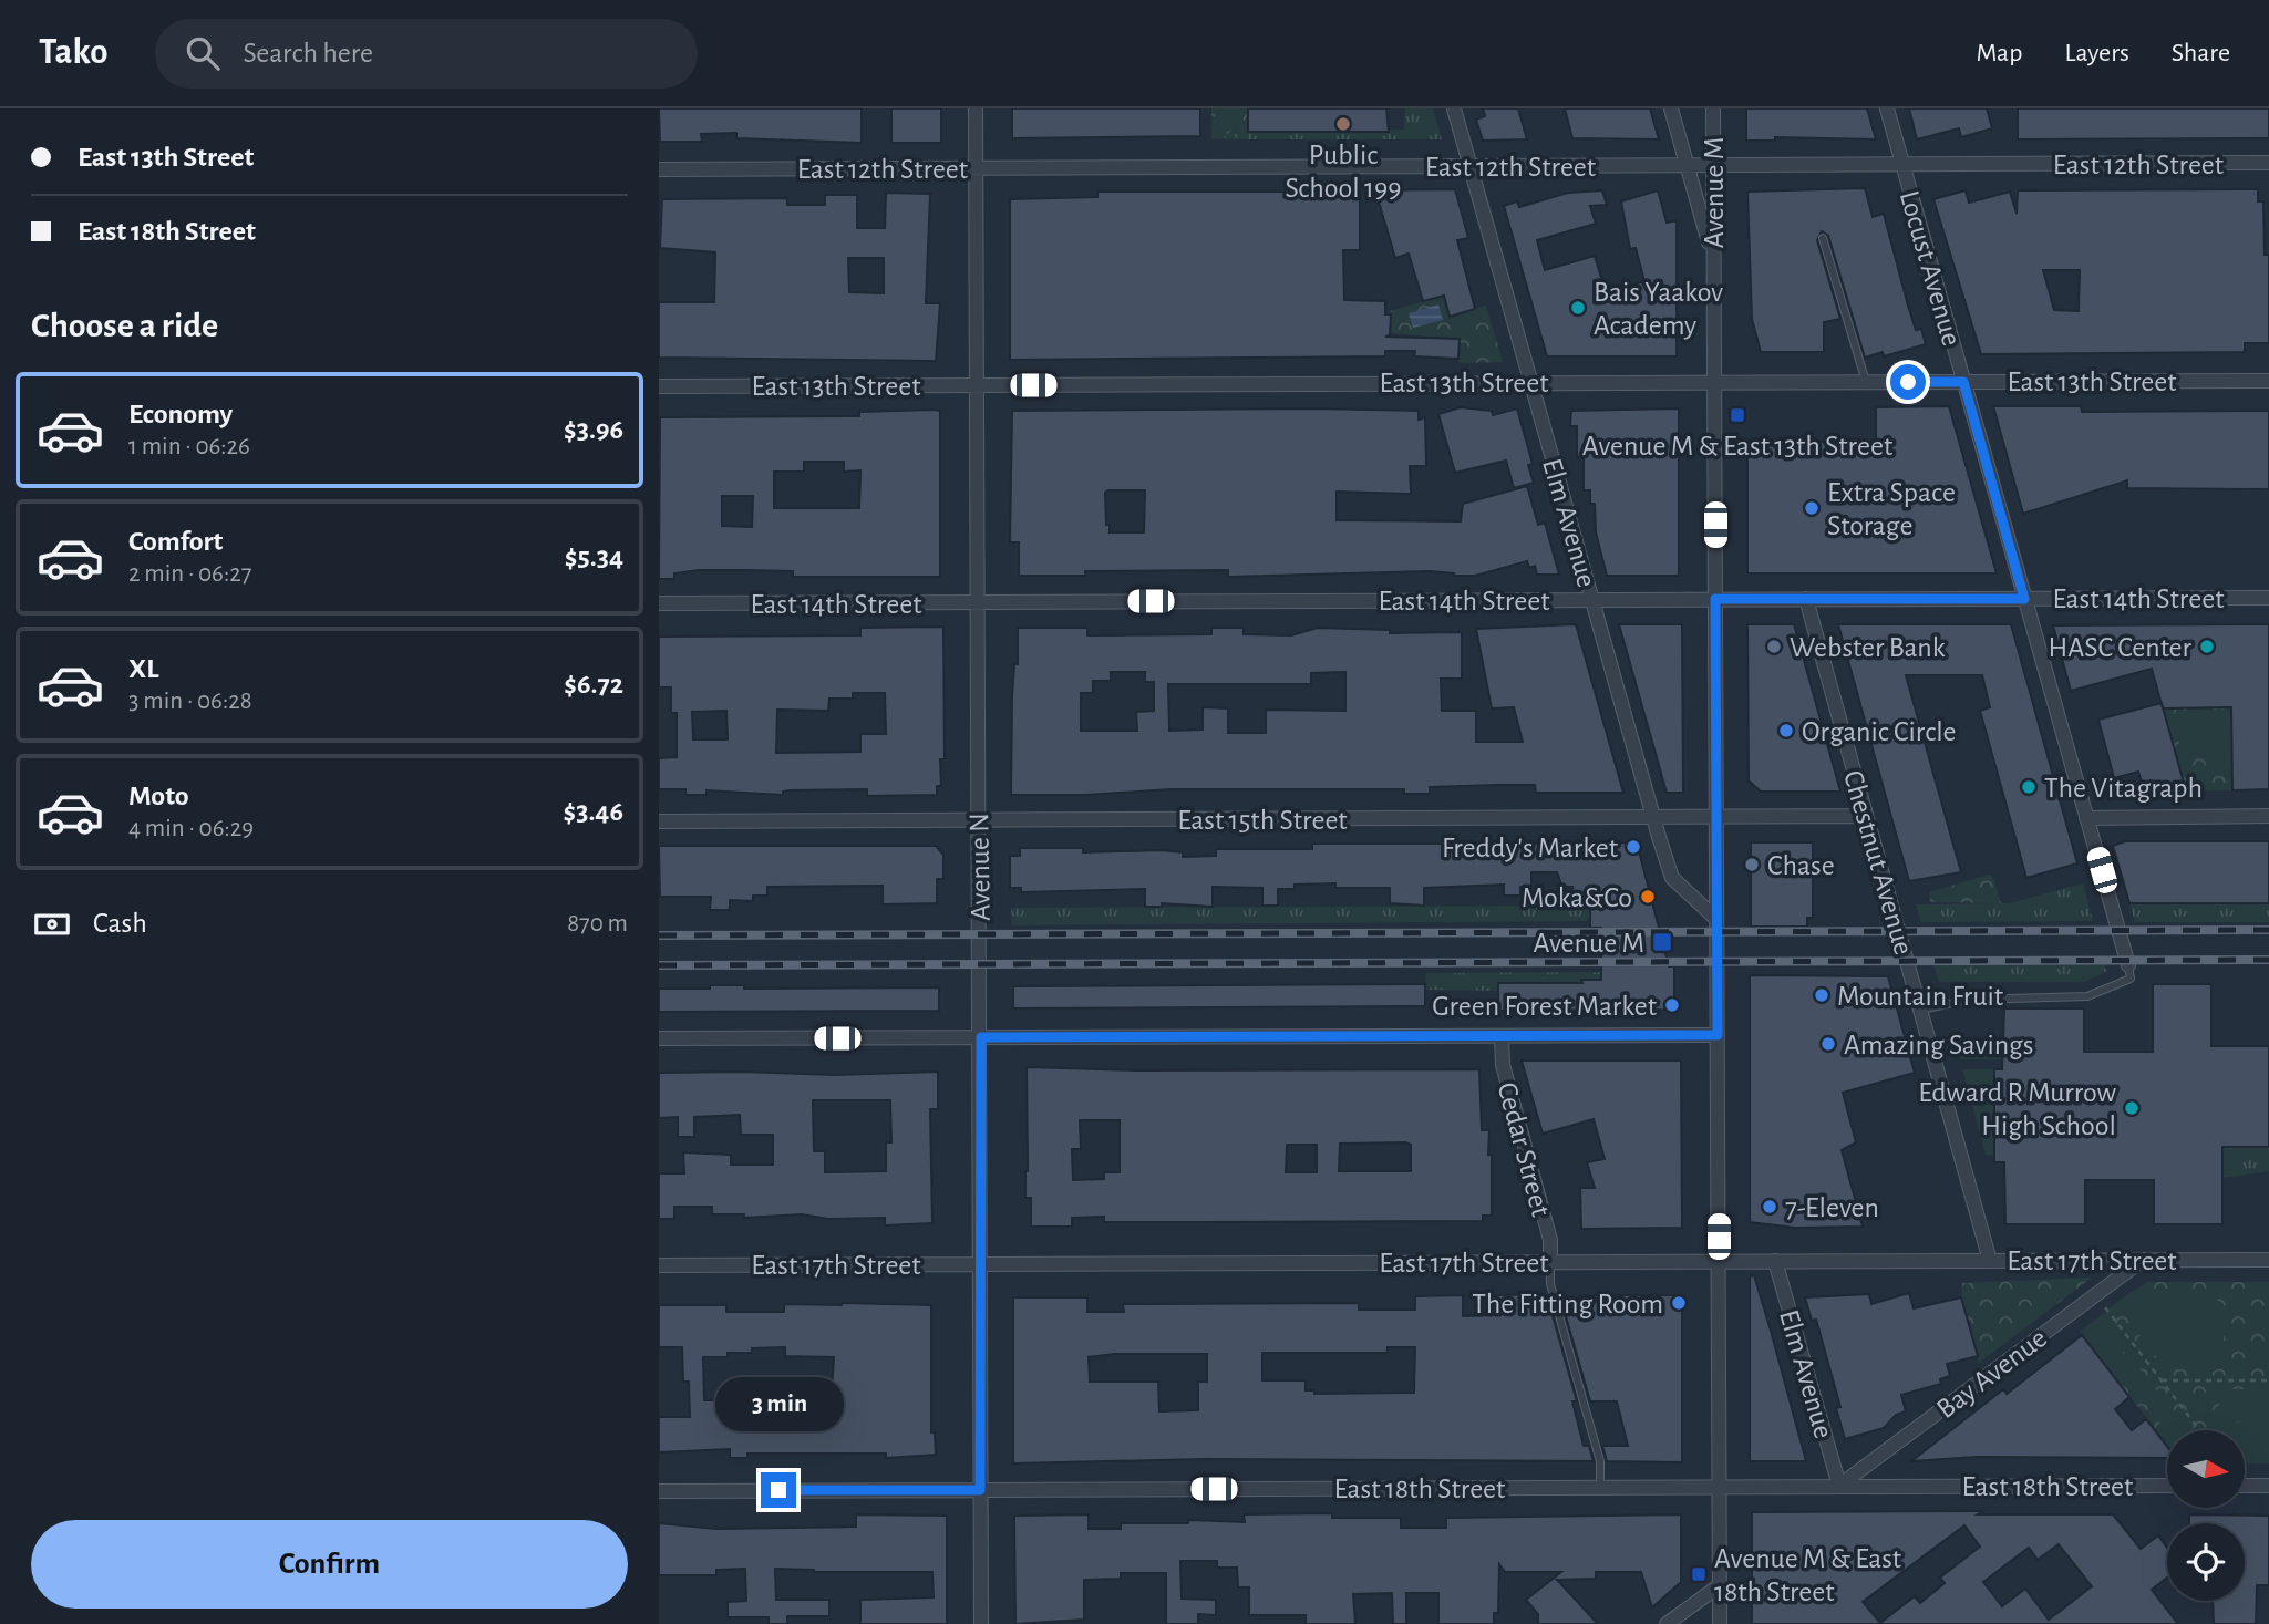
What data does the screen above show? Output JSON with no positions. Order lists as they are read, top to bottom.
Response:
{
  "streets": {
    "street": [
      "East 12th Street",
      "Avenue M",
      "Locust Avenue",
      "East 13th Street",
      "Elm Avenue",
      "East 14th Street",
      "East 15th Street",
      "Chestnut Avenue",
      "Avenue N",
      "Cedar Street",
      "East 17th Street",
      "Bay Avenue",
      "East 18th Street"
    ]
  },
  "crossings": [
    ["East 12th Street", "Avenue M"],
    ["East 12th Street", "Locust Avenue"],
    ["East 12th Street", "Elm Avenue"],
    ["East 12th Street", "Avenue N"],
    ["Avenue M", "East 13th Street"],
    ["Avenue M", "Elm Avenue"],
    ["Avenue M", "East 14th Street"],
    ["Avenue M", "East 15th Street"],
    ["Avenue M", "East 17th Street"],
    ["Avenue M", "East 18th Street"],
    ["Locust Avenue", "East 13th Street"],
    ["Locust Avenue", "East 14th Street"],
    ["East 13th Street", "Elm Avenue"],
    ["East 13th Street", "Avenue N"],
    ["Elm Avenue", "East 14th Street"],
    ["Elm Avenue", "East 15th Street"],
    ["Elm Avenue", "East 17th Street"],
    ["Elm Avenue", "Bay Avenue"],
    ["Elm Avenue", "East 18th Street"],
    ["East 14th Street", "Chestnut Avenue"],
    ["East 14th Street", "Avenue N"],
    ["East 15th Street", "Chestnut Avenue"],
    ["East 15th Street", "Avenue N"],
    ["Chestnut Avenue", "East 17th Street"],
    ["Avenue N", "East 17th Street"],
    ["Avenue N", "East 18th Street"],
    ["Cedar Street", "East 17th Street"],
    ["East 17th Street", "Bay Avenue"],
    ["Bay Avenue", "East 18th Street"]
  ],
  "places": {
    "other": [
      "Public School 199",
      "Bais Yaakov Academy",
      "Extra Space Storage",
      "Webster Bank",
      "HASC Center",
      "Organic Circle",
      "The Vitagraph",
      "Freddy's Market",
      "Chase",
      "Moka&Co",
      "Mountain Fruit",
      "Green Forest Market",
      "Amazing Savings",
      "Edward R Murrow High School",
      "7-Eleven",
      "The Fitting Room"
    ],
    "transit": ["Avenue M & East 13th Street", "Avenue M", "Avenue M & East 18th Street"]
  },
  "north": "right",
  "page": {
    "header": "Tako",
    "search": "Search here",
    "nav": ["Map", "Layers", "Share"],
    "banner": ["East 13th Street", "East 18th Street"],
    "heading": "Choose a ride",
    "list": [
      {
        "name": "Economy",
        "note": "1 min · 06:26",
        "value": "$3.96"
      },
      {
        "name": "Comfort",
        "note": "2 min · 06:27",
        "value": "$5.34"
      },
      {
        "name": "XL",
        "note": "3 min · 06:28",
        "value": "$6.72"
      },
      {
        "name": "Moto",
        "note": "4 min · 06:29",
        "value": "$3.46"
      }
    ],
    "pay": ["Cash", "870 m"],
    "bubble": "3 min",
    "buttons": "Confirm"
  }
}
